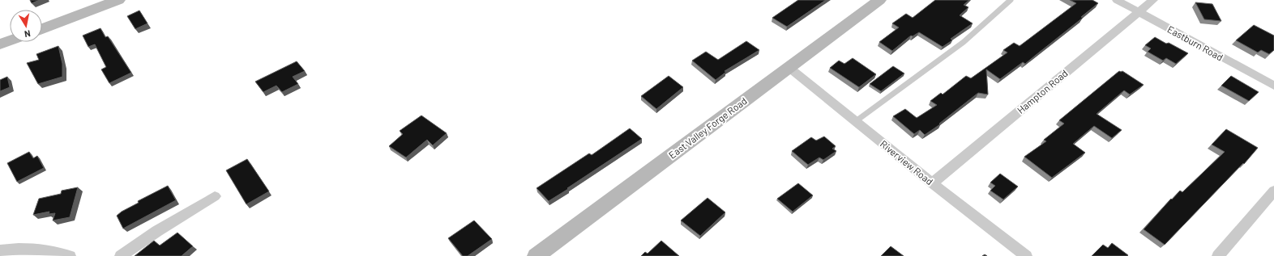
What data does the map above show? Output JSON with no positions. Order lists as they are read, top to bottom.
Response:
{
  "streets": {
    "main road": ["East Valley Forge Road"],
    "street": ["Eastburn Road", "Hampton Road", "Riverview Road"]
  },
  "crossings": [
    ["Eastburn Road", "Hampton Road"],
    ["Hampton Road", "Riverview Road"],
    ["East Valley Forge Road", "Riverview Road"]
  ],
  "north": "bottom"
}
